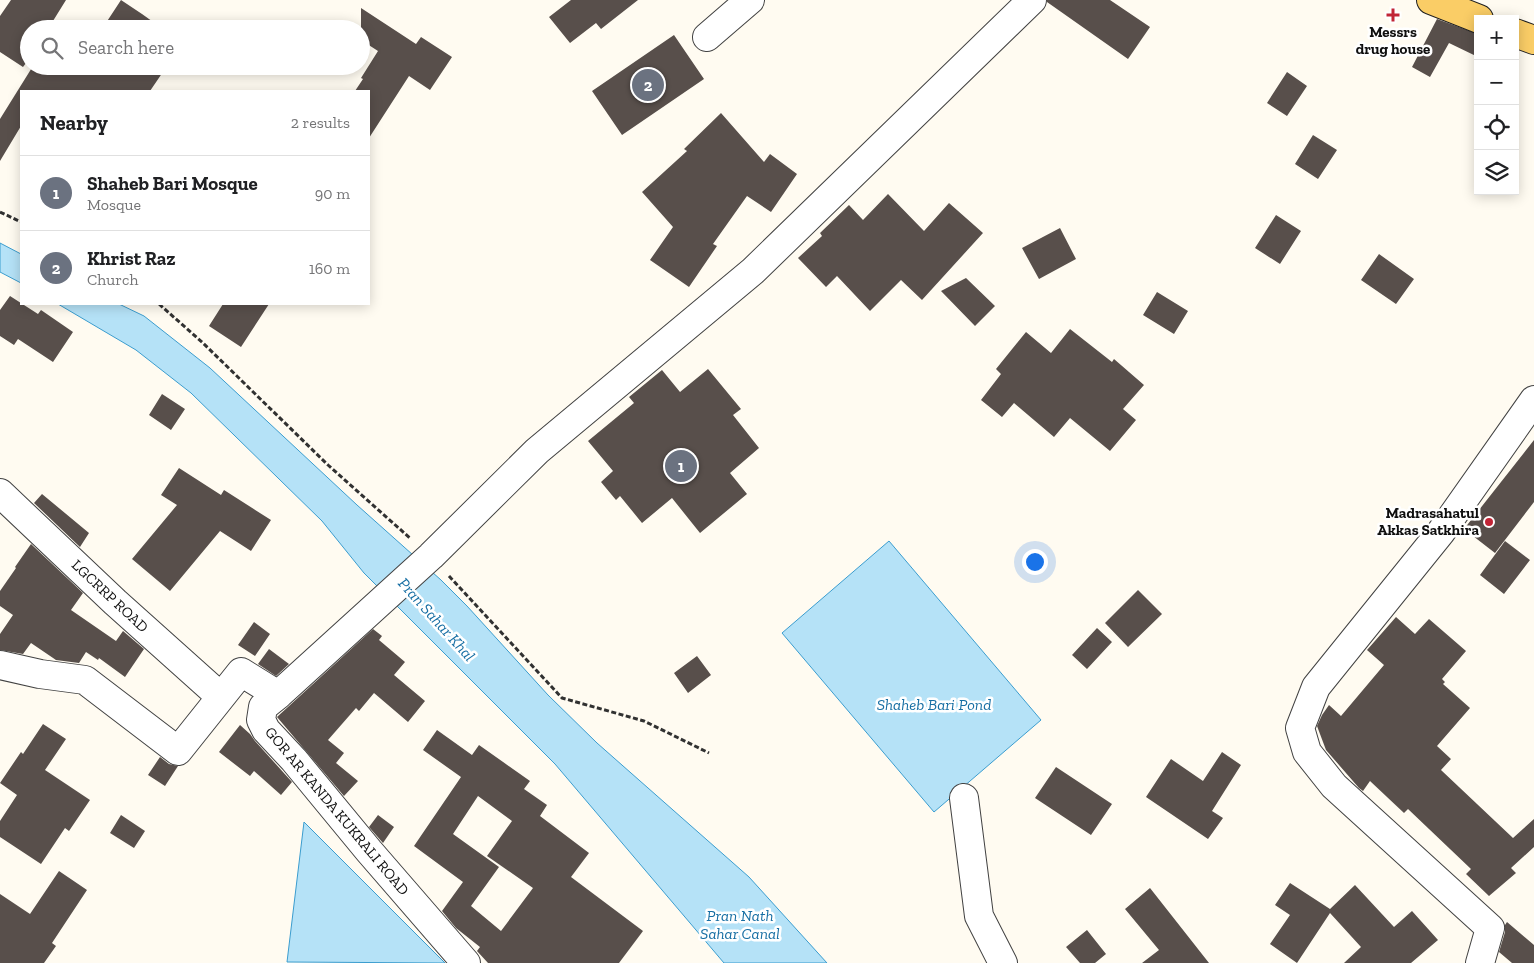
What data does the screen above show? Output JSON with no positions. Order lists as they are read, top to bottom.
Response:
{
  "streets": {
    "street": ["LGCRRP ROAD", "GOR AR KANDA KUKRALI ROAD"]
  },
  "water": ["Pran Sahar Khal", "Shaheb Bari Pond", "Pran Nath Sahar Canal"],
  "places": {
    "health": ["Messrs drug house"],
    "other": ["Madrasahatul Akkas Satkhira"]
  },
  "page": {
    "map_buttons": ["+", "−"],
    "search": "Search here",
    "pins": ["2", "1"],
    "heading": ["Nearby", "2 results"],
    "list": [
      {
        "mark": "1",
        "name": "Shaheb Bari Mosque",
        "note": "Mosque",
        "value": "90 m"
      },
      {
        "mark": "2",
        "name": "Khrist Raz",
        "note": "Church",
        "value": "160 m"
      }
    ]
  }
}
